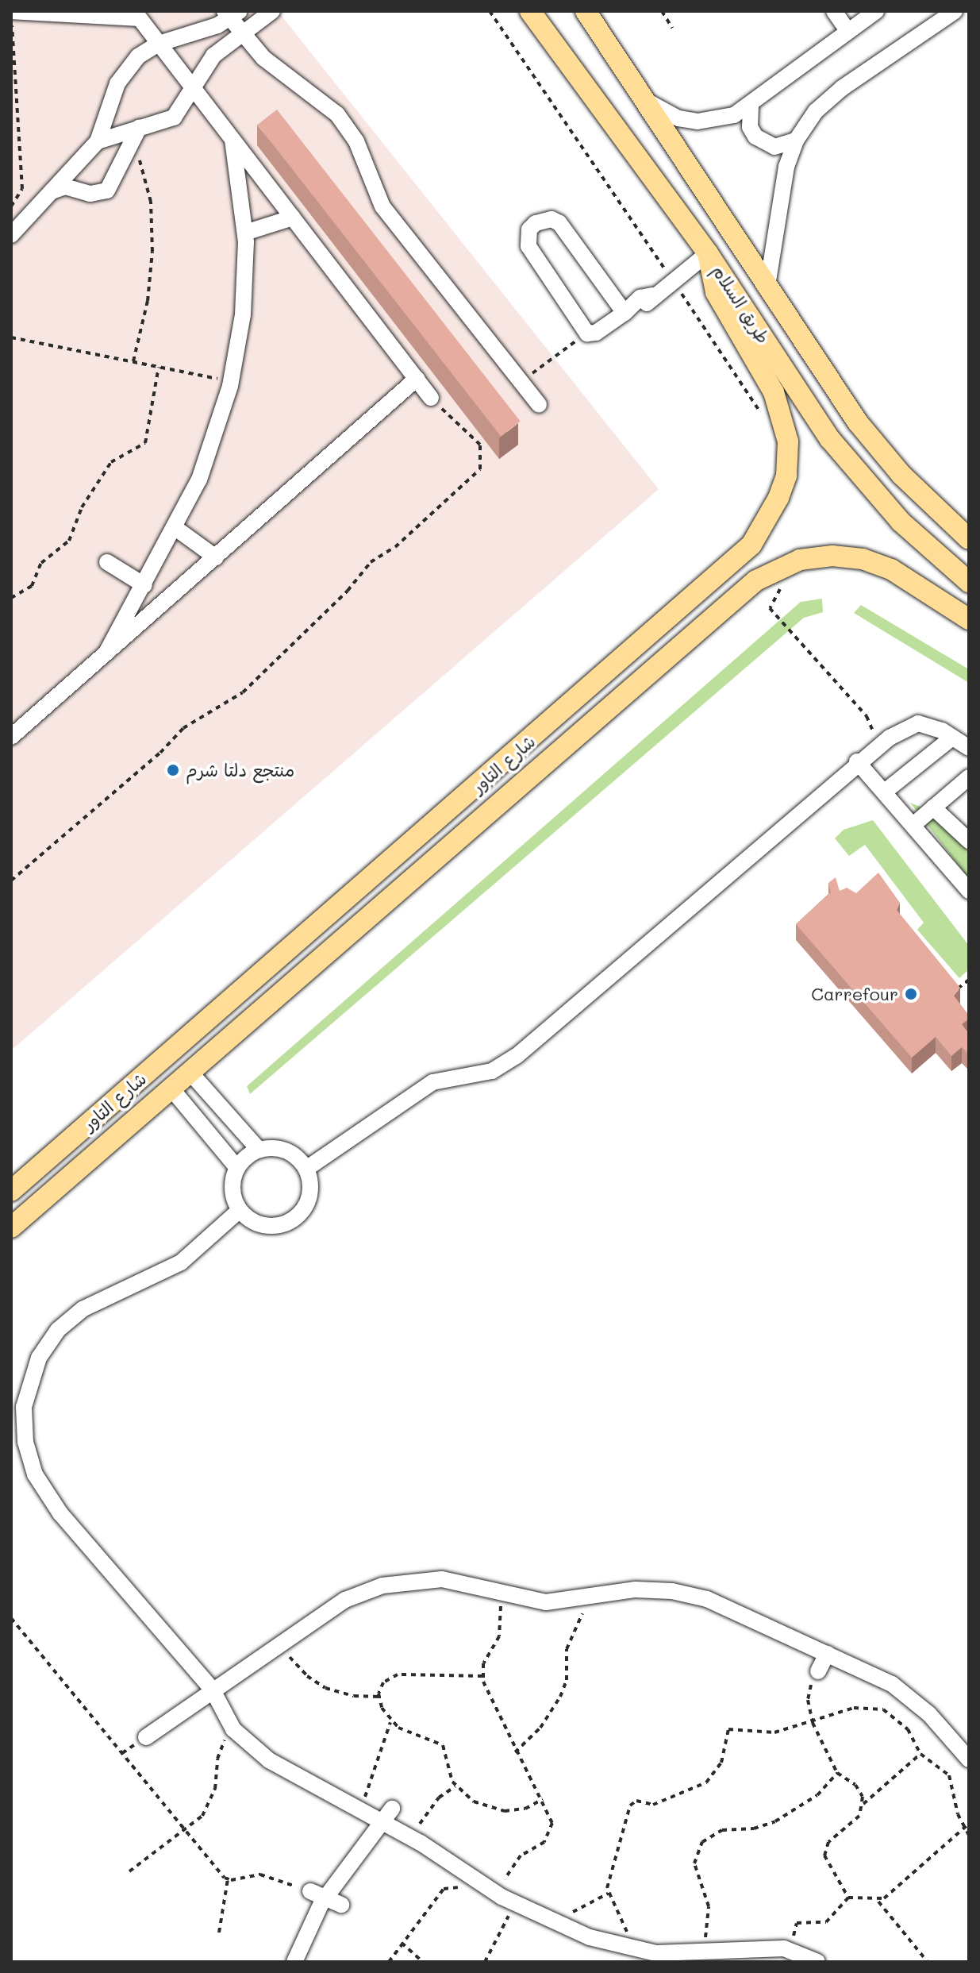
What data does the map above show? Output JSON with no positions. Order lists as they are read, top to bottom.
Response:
{
  "streets": {
    "main road": ["طريق السلام", "شارع التاور"]
  },
  "crossings": [
    ["طريق السلام", "شارع التاور"]
  ],
  "places": ["منتجع دلتا شرم", "Carrefour"]
}
